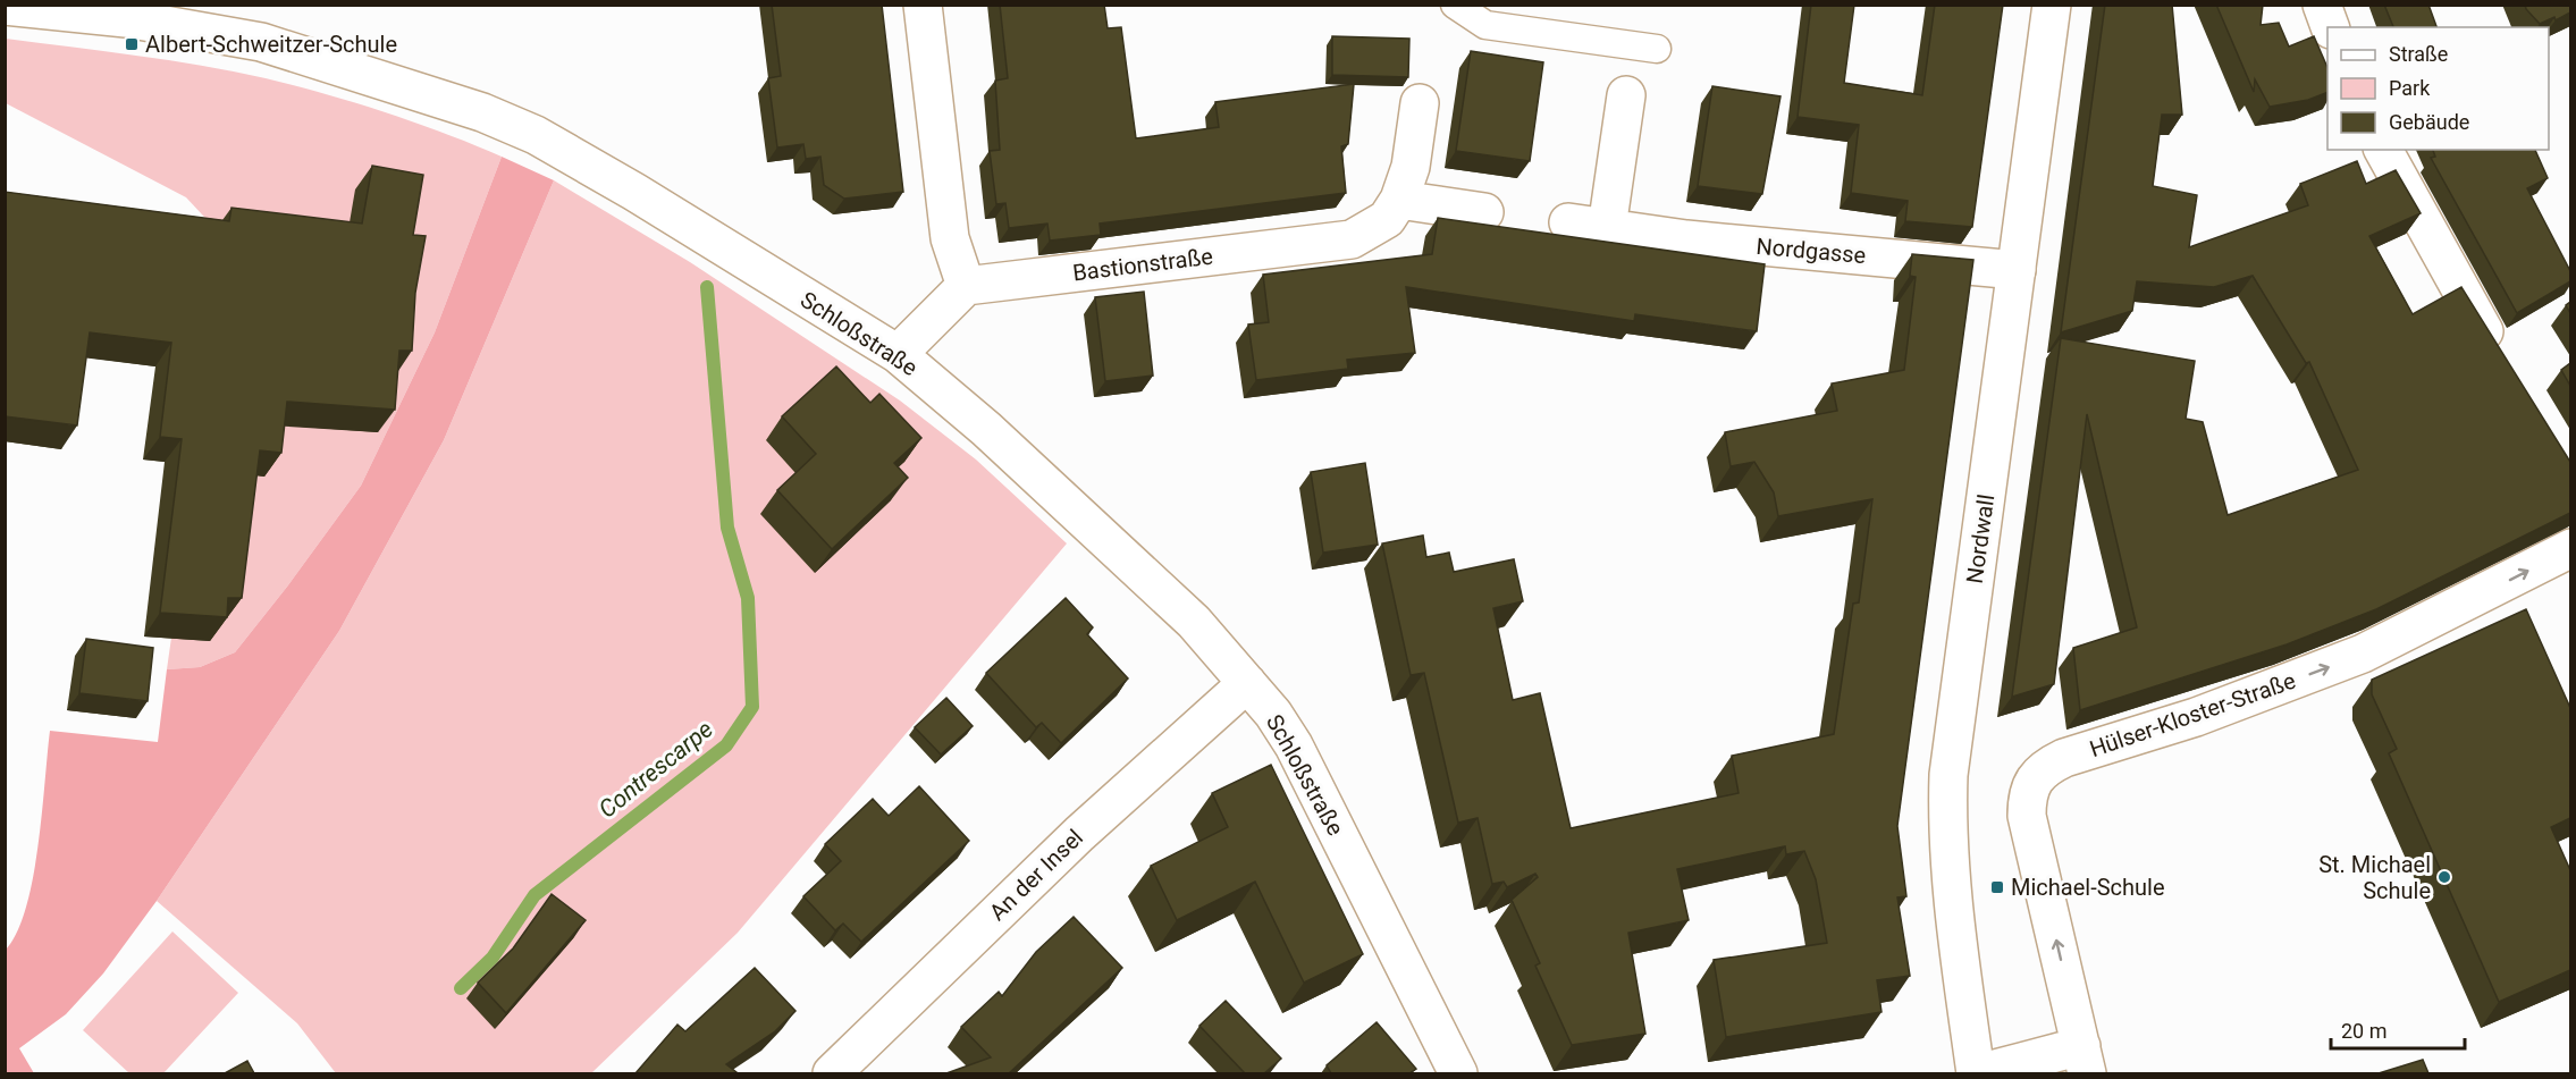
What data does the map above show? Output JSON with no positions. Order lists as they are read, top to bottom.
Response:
{
  "streets": {
    "street": [
      "Nordgasse",
      "Bastionstraße",
      "Schloßstraße",
      "Nordwall",
      "Hülser-Kloster-Straße",
      "An der Insel"
    ]
  },
  "crossings": [
    ["Nordgasse", "Nordwall"],
    ["Schloßstraße", "An der Insel"],
    ["Nordwall", "Hülser-Kloster-Straße"]
  ],
  "one_way": ["Hülser-Kloster-Straße"],
  "water": ["Contrescarpe"],
  "places": {
    "transit": ["Albert-Schweitzer-Schule", "Michael-Schule"],
    "other": ["St. Michael Schule"]
  },
  "legend": ["Straße", "Park", "Gebäude"],
  "scale_bar": "20 m"
}
